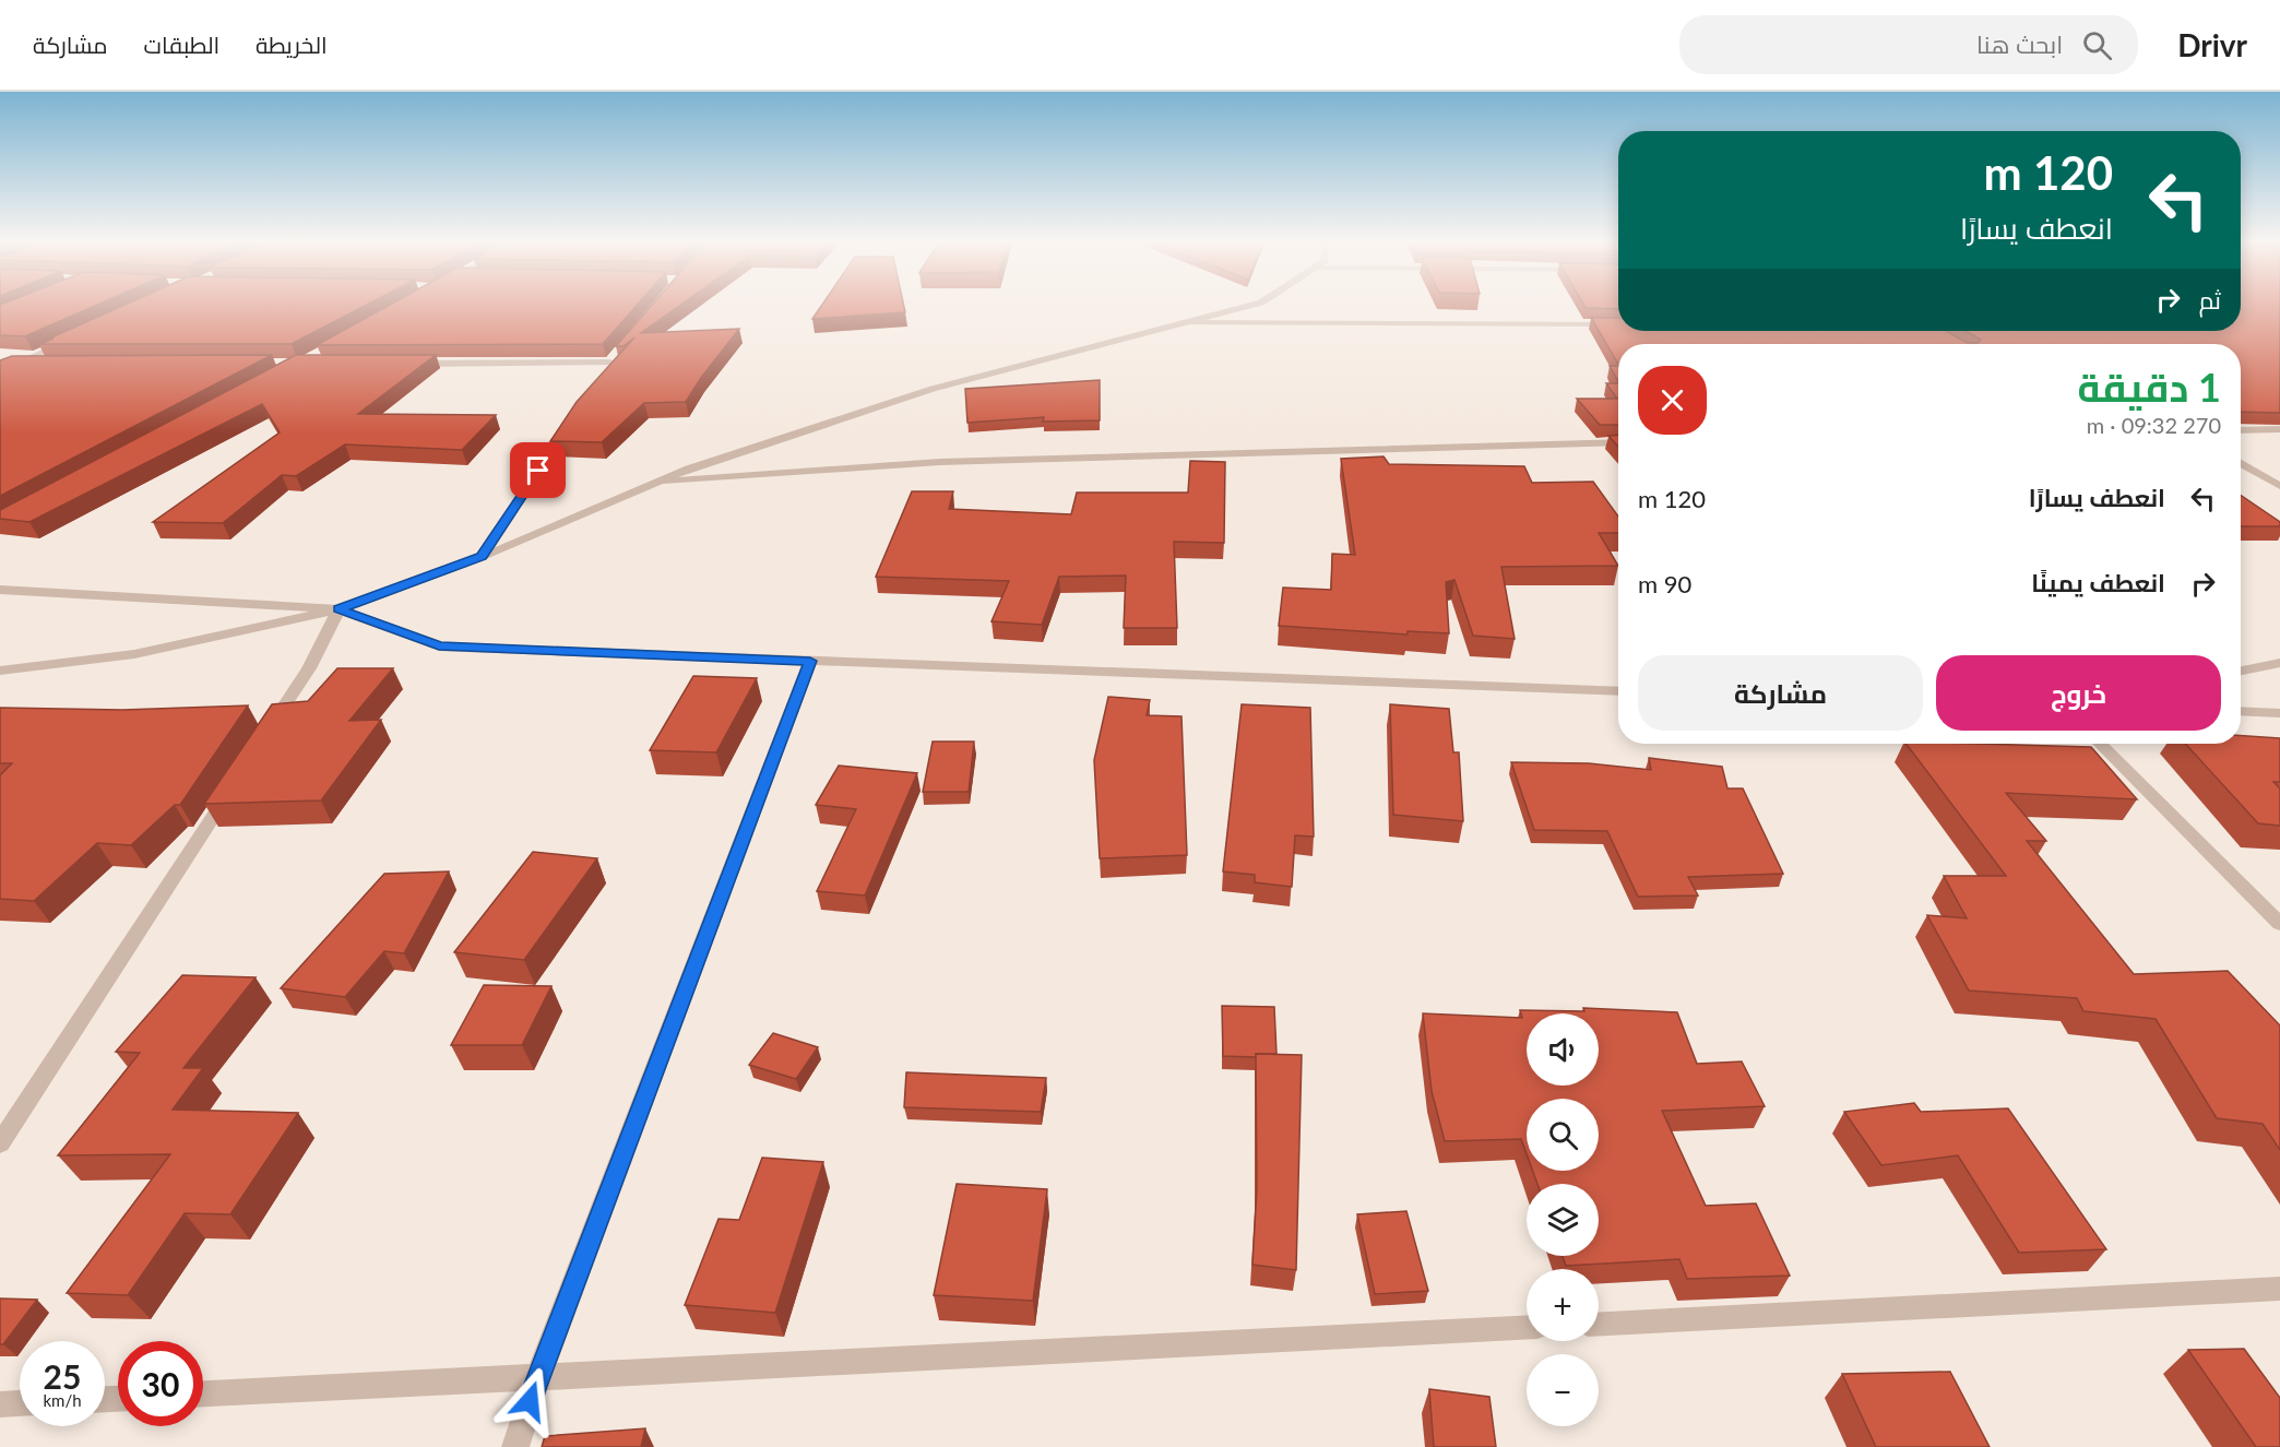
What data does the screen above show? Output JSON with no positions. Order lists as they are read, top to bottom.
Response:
{
  "page": {
    "header": "Drivr",
    "search": "ابحث هنا",
    "nav": ["الخريطة", "الطبقات", "مشاركة"],
    "turn": ["120 m", "انعطف يسارًا"],
    "then": "ثم",
    "heading": ["1 دقيقة", "270 m · 09:32"],
    "list": [
      {
        "name": "انعطف يسارًا",
        "value": "120 m"
      },
      {
        "name": "انعطف يمينًا",
        "value": "90 m"
      }
    ],
    "buttons": ["خروج", "مشاركة"],
    "map_buttons": ["+", "−"],
    "speed": "25 km/h",
    "limit": "30"
  }
}
